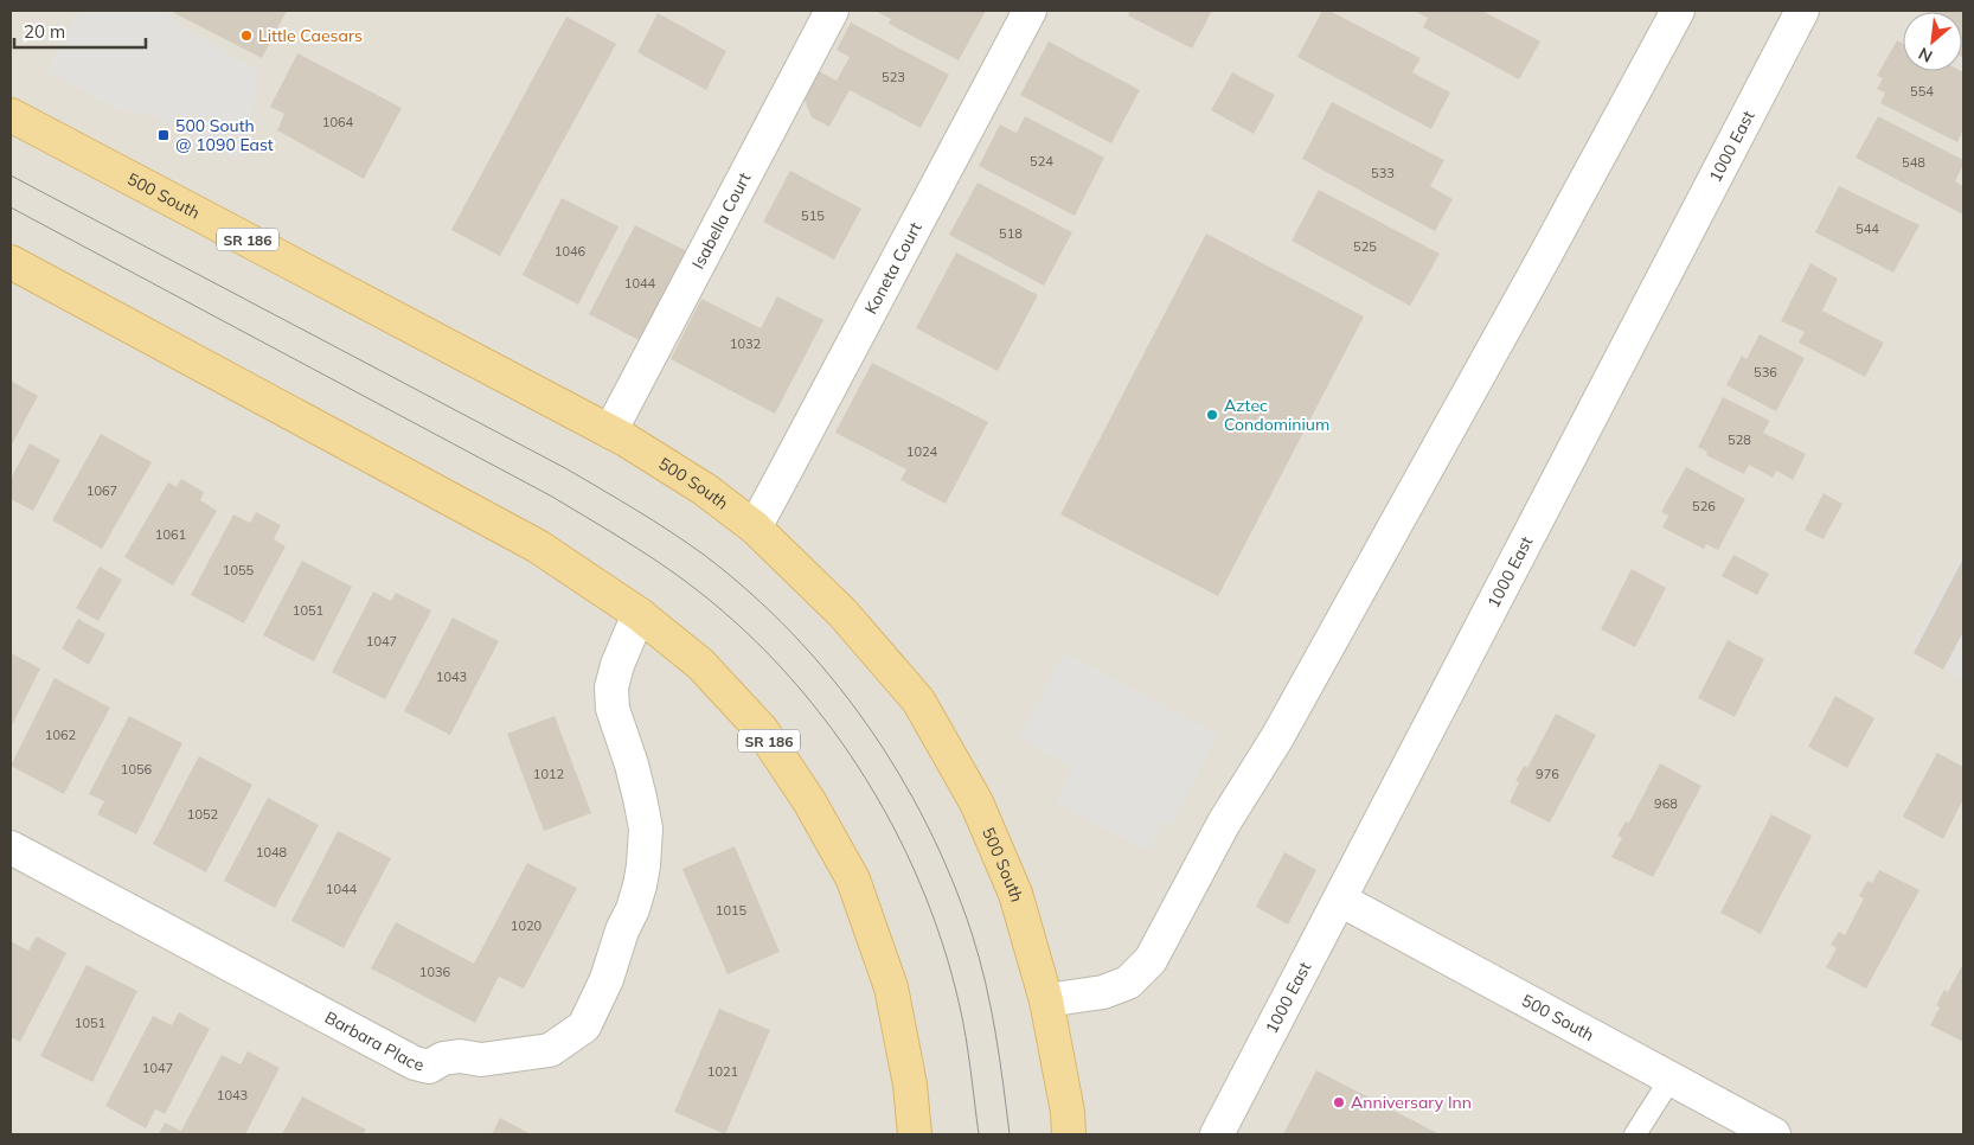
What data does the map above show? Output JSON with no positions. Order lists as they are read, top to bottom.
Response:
{
  "streets": {
    "main road": ["500 South", "SR 186"],
    "street": [
      "1000 East",
      "Isabella Court",
      "Koneta Court",
      "Barbara Place"
    ]
  },
  "crossings": [
    ["1000 East", "500 South"],
    ["500 South", "Isabella Court"],
    ["500 South", "Koneta Court"],
    ["SR 186", "Barbara Place"]
  ],
  "places": {
    "other": ["Little Caesars", "Aztec Condominium", "Anniversary Inn"],
    "transit": ["500 South @ 1090 East"]
  },
  "house_numbers": [
    "523",
    "554",
    "1064",
    "524",
    "548",
    "533",
    "515",
    "544",
    "518",
    "525",
    "1046",
    "1044",
    "1032",
    "536",
    "528",
    "1024",
    "1067",
    "526",
    "1061",
    "1055",
    "1051",
    "1047",
    "1043",
    "1062",
    "1056",
    "1012",
    "976",
    "968",
    "1052",
    "1048",
    "1044",
    "1015",
    "1020",
    "1036",
    "1051",
    "1047",
    "1021",
    "1043"
  ],
  "scale_bar": "20 m",
  "north": "bottom left"
}
